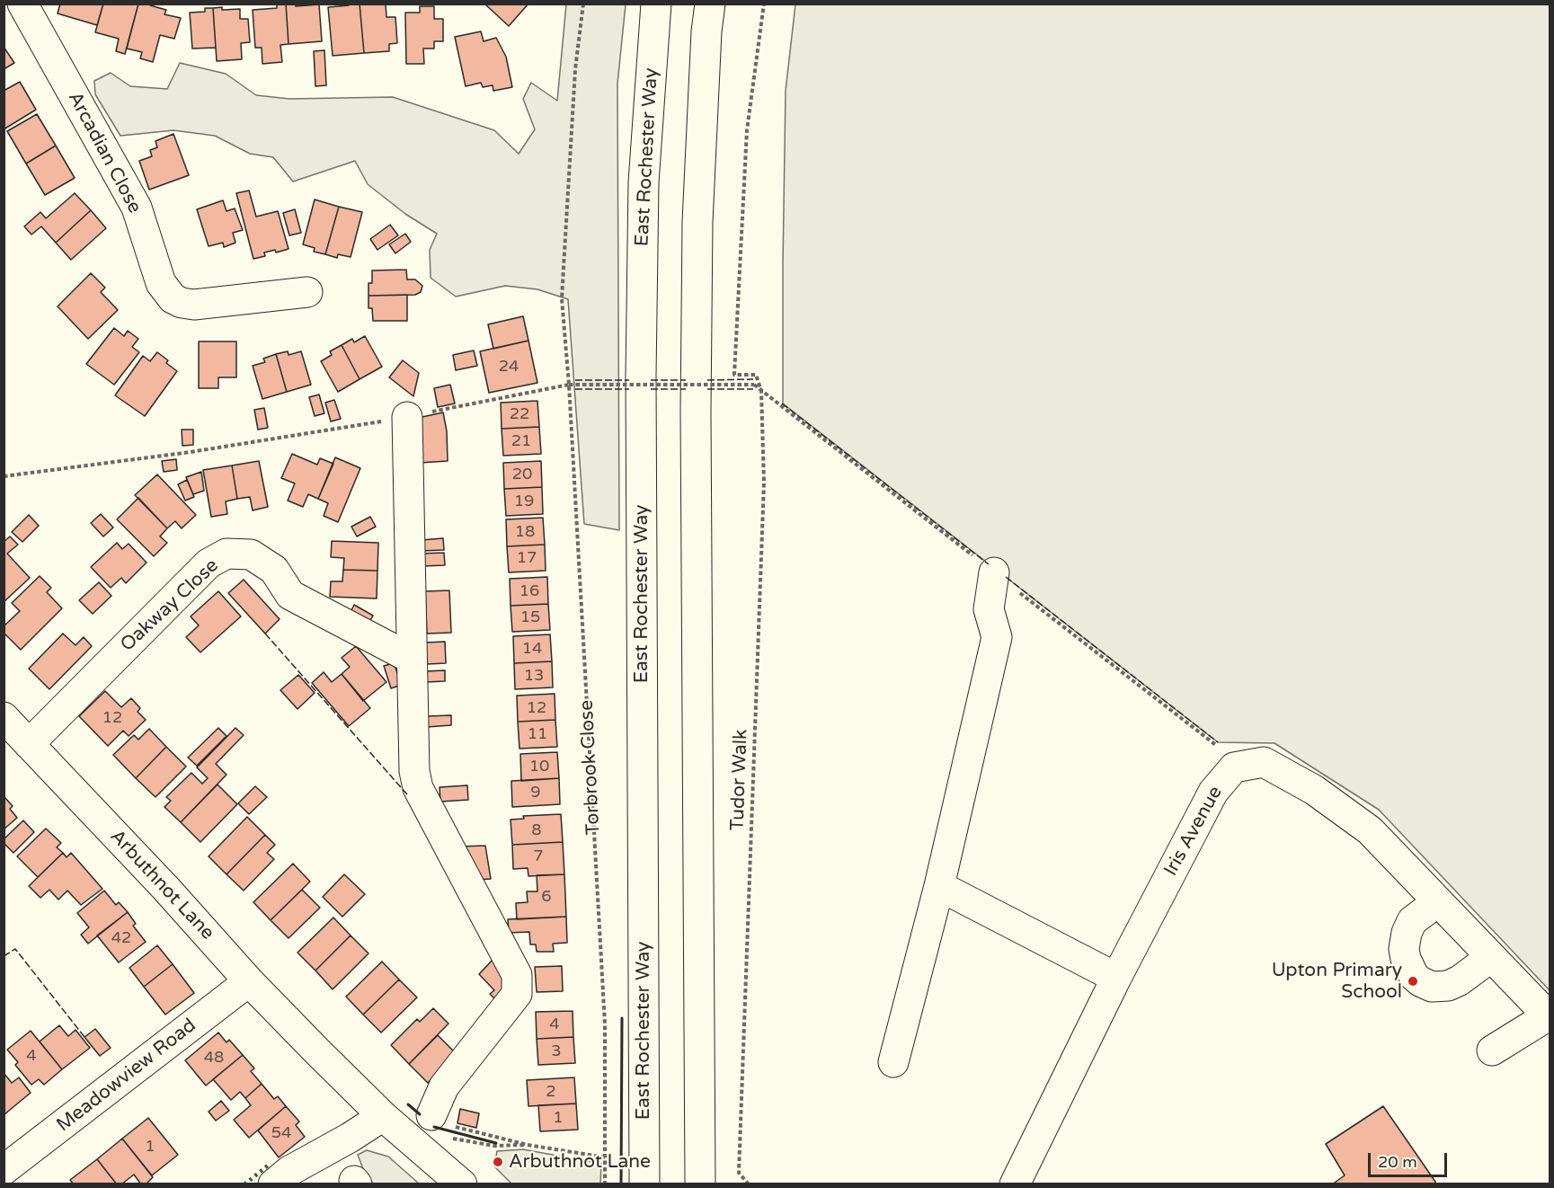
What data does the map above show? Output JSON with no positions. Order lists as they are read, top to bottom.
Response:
{
  "streets": {
    "main road": [
      "Arcadian Close",
      "East Rochester Way",
      "Oakway Close",
      "Iris Avenue",
      "Arbuthnot Lane",
      "Meadowview Road"
    ],
    "path": ["Torbrook Close", "Tudor Walk"]
  },
  "crossings": [
    ["Oakway Close", "Arbuthnot Lane"],
    ["Arbuthnot Lane", "Meadowview Road"]
  ],
  "places": ["Upton Primary School", "Arbuthnot Lane"],
  "house_numbers": [
    "24",
    "22",
    "21",
    "20",
    "19",
    "18",
    "17",
    "16",
    "15",
    "14",
    "13",
    "12",
    "12",
    "11",
    "10",
    "9",
    "8",
    "7",
    "6",
    "42",
    "4",
    "3",
    "4",
    "48",
    "2",
    "1",
    "54",
    "1"
  ],
  "scale_bar": "20 m"
}
